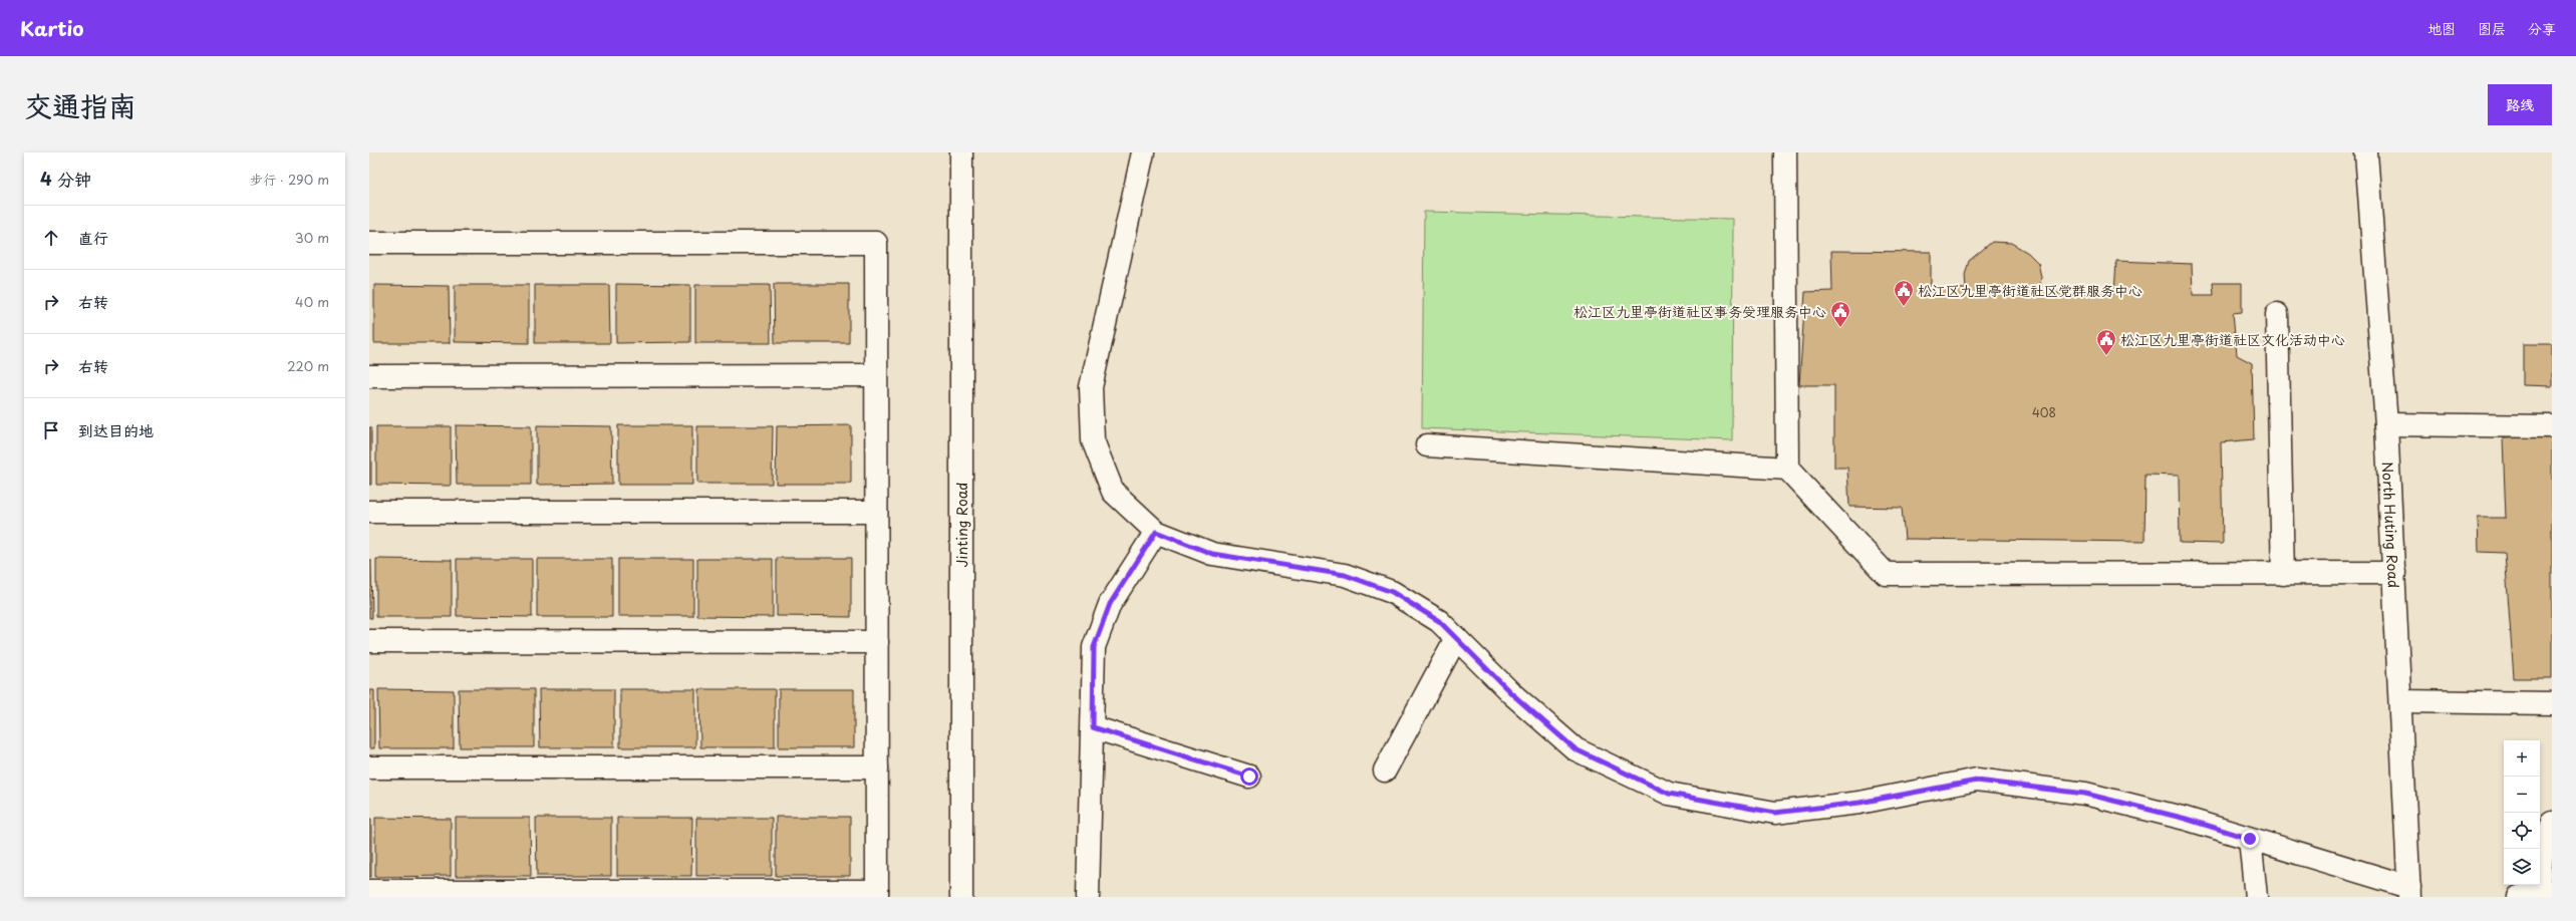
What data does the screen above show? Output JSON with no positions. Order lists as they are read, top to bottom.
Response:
{
  "streets": {
    "street": ["Jinting Road", "North Huting Road"]
  },
  "places": {
    "public building": ["松江区九里亭街道社区党群服务中心", "松江区九里亭街道社区事务受理服务中心", "松江区九里亭街道社区文化活动中心"]
  },
  "house_numbers": ["408"],
  "page": {
    "header": "Kartio",
    "nav": ["地图", "图层", "分享"],
    "title": "交通指南",
    "buttons": "路线",
    "heading": ["4 分钟", "步行 · 290 m"],
    "list": [
      ["直行", "30 m"],
      ["右转", "40 m"],
      ["右转", "220 m"],
      "到达目的地"
    ],
    "map_buttons": ["+", "−"]
  }
}
